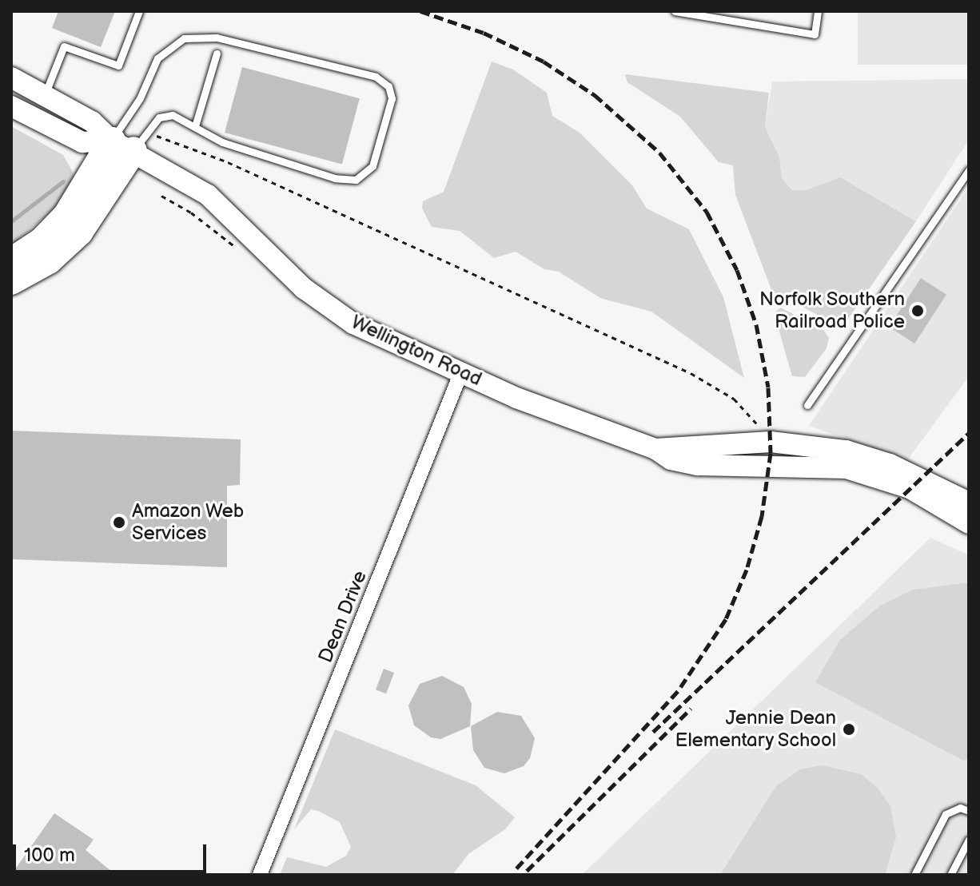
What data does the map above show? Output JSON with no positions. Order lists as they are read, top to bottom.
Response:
{
  "streets": {
    "main road": ["Wellington Road"],
    "street": ["Dean Drive"]
  },
  "crossings": [
    ["Wellington Road", "Dean Drive"]
  ],
  "places": ["Norfolk Southern Railroad Police", "Amazon Web Services", "Jennie Dean Elementary School"],
  "scale_bar": "100 m"
}
